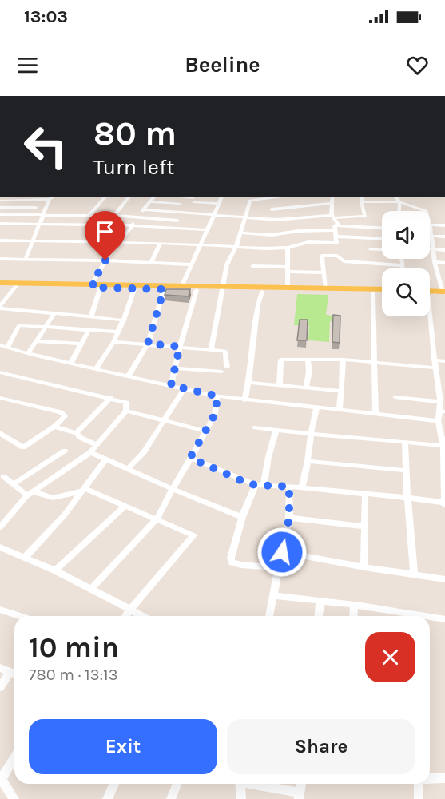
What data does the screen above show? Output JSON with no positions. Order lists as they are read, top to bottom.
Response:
{
  "page": {
    "status": "13:03",
    "header": "Beeline",
    "turn": ["80 m", "Turn left"],
    "heading": ["10 min", "780 m · 13:13"],
    "buttons": ["Exit", "Share"]
  }
}
